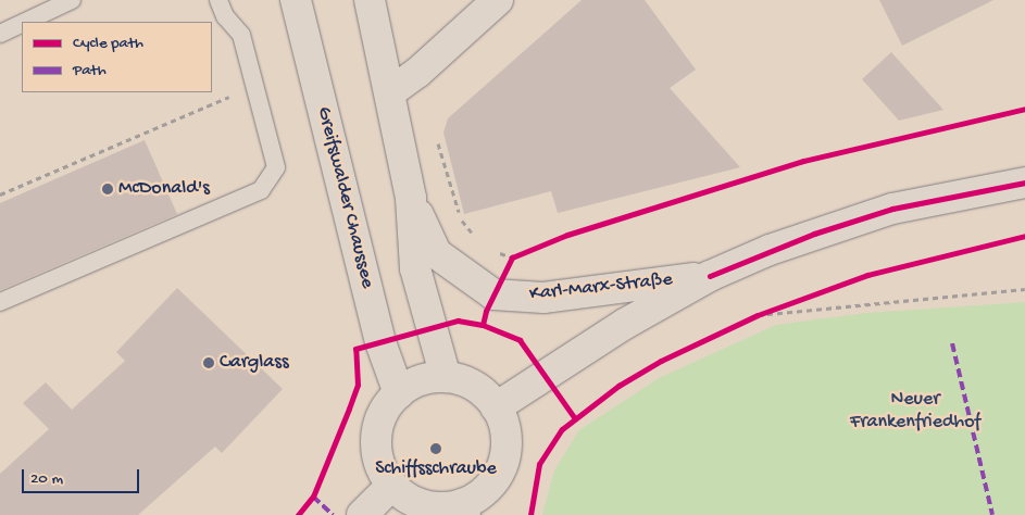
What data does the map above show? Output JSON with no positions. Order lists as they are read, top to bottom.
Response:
{
  "streets": {
    "main road": ["Greifswalder Chaussee", "Karl-Marx-Straße"]
  },
  "crossings": [
    ["Greifswalder Chaussee", "Karl-Marx-Straße"]
  ],
  "parks": ["Neuer Frankenfriedhof"],
  "places": ["McDonald's", "Carglass", "Schiffsschraube"],
  "legend": ["Cycle path", "Path"],
  "scale_bar": "20 m"
}
